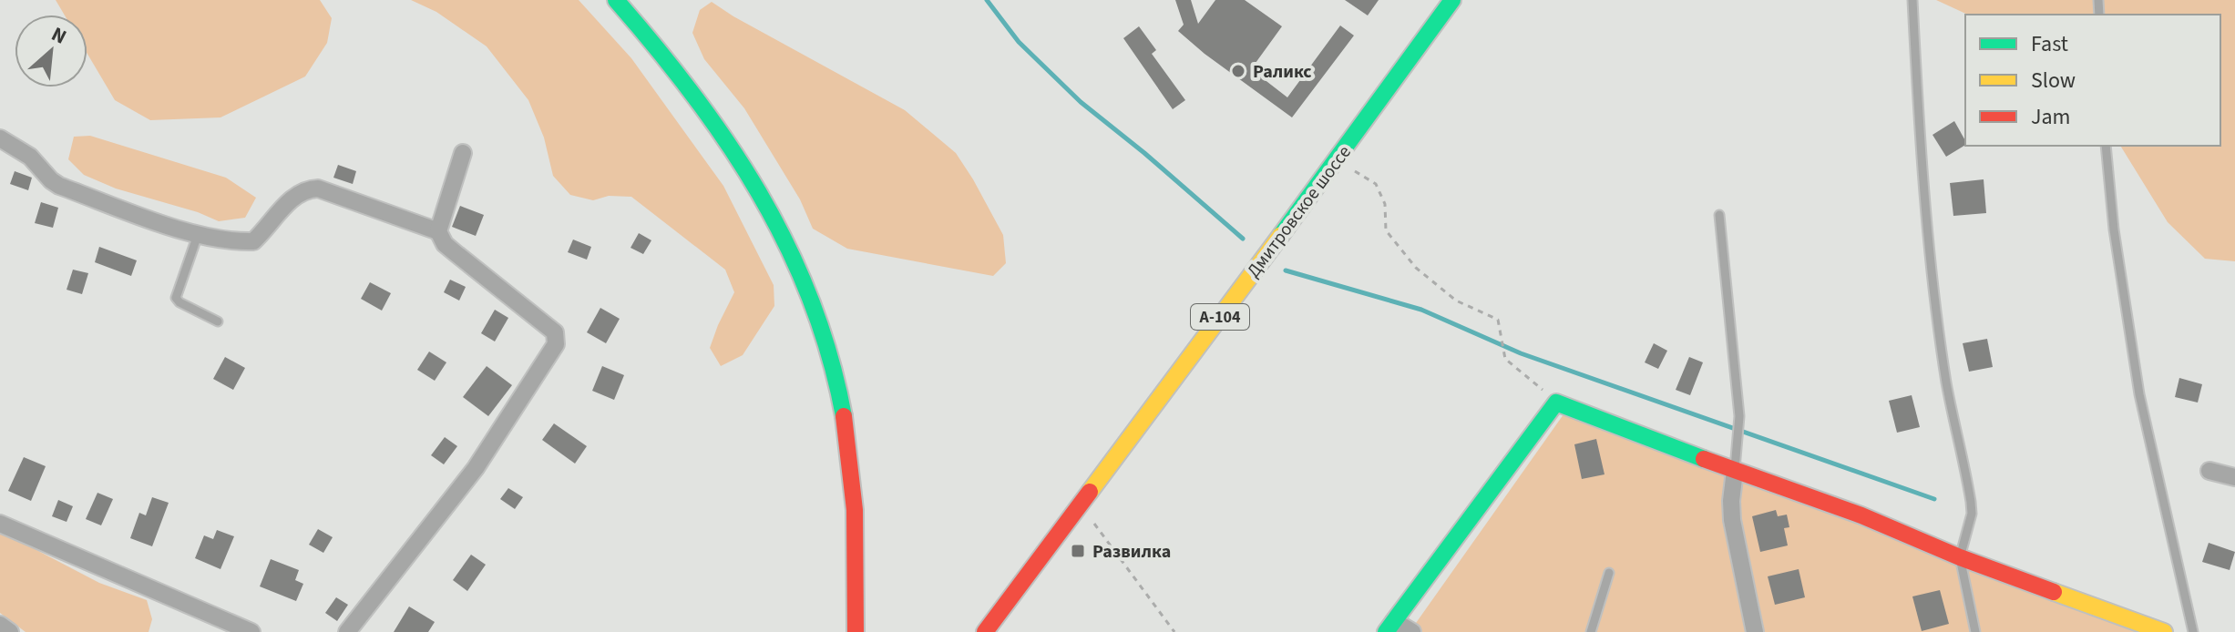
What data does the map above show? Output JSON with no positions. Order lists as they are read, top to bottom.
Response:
{
  "streets": {
    "main road": ["Дмитровское шоссе", "А-104"]
  },
  "places": {
    "other": ["Раликс"],
    "transit": ["Развилка"]
  },
  "legend": ["Fast", "Slow", "Jam"],
  "north": "top right"
}
